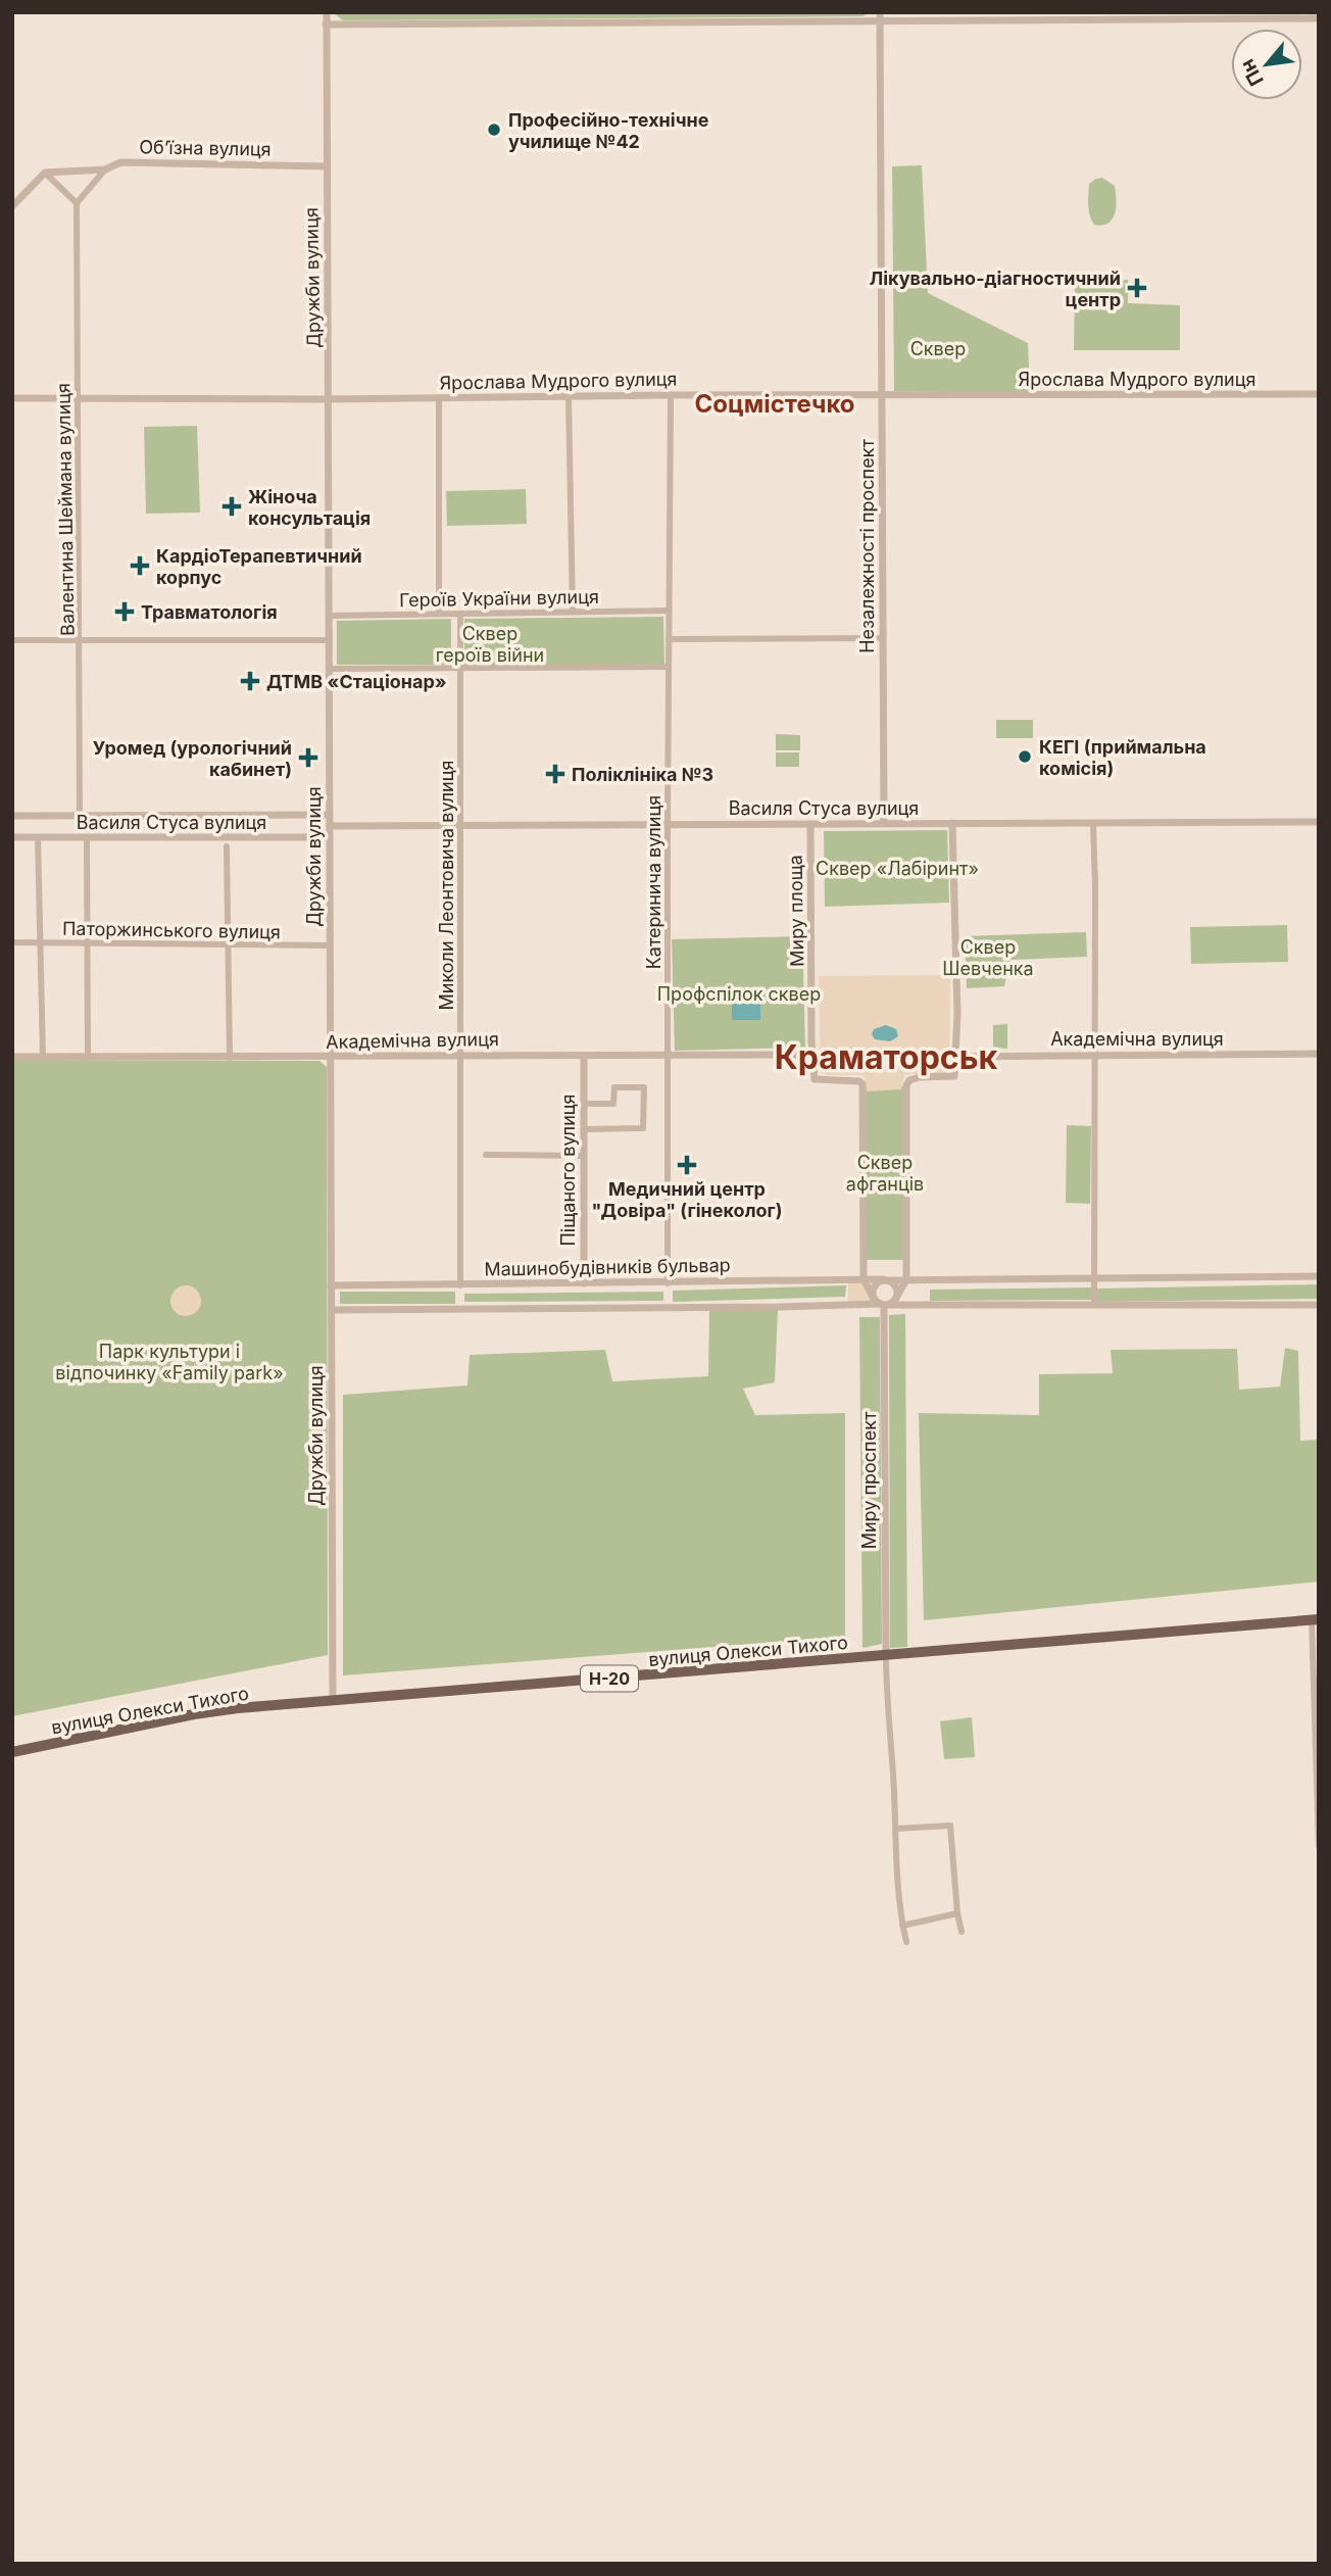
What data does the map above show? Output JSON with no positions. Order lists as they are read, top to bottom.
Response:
{
  "streets": {
    "main road": ["вулиця Олекси Тихого", "Н-20"],
    "street": [
      "Об’їзна вулиця",
      "Дружби вулиця",
      "Ярослава Мудрого вулиця",
      "Валентина Шеймана вулиця",
      "Незалежності проспект",
      "Героїв України вулиця",
      "Василя Стуса вулиця",
      "Катеринича вулиця",
      "Миколи Леонтовича вулиця",
      "Миру площа",
      "Паторжинського вулиця",
      "Академічна вулиця",
      "Піщаного вулиця",
      "Машинобудівників бульвар",
      "Миру проспект"
    ]
  },
  "crossings": [
    ["Об’їзна вулиця", "Дружби вулиця"],
    ["Дружби вулиця", "Ярослава Мудрого вулиця"],
    ["Дружби вулиця", "Героїв України вулиця"],
    ["Дружби вулиця", "Василя Стуса вулиця"],
    ["Дружби вулиця", "Паторжинського вулиця"],
    ["Дружби вулиця", "Академічна вулиця"],
    ["Дружби вулиця", "Машинобудівників бульвар"],
    ["Дружби вулиця", "вулиця Олекси Тихого"],
    ["Ярослава Мудрого вулиця", "Валентина Шеймана вулиця"],
    ["Ярослава Мудрого вулиця", "Незалежності проспект"],
    ["Ярослава Мудрого вулиця", "Катеринича вулиця"],
    ["Валентина Шеймана вулиця", "Василя Стуса вулиця"],
    ["Незалежності проспект", "Василя Стуса вулиця"],
    ["Героїв України вулиця", "Катеринича вулиця"],
    ["Героїв України вулиця", "Миколи Леонтовича вулиця"],
    ["Василя Стуса вулиця", "Катеринича вулиця"],
    ["Василя Стуса вулиця", "Миколи Леонтовича вулиця"],
    ["Василя Стуса вулиця", "Миру площа"],
    ["Катеринича вулиця", "Академічна вулиця"],
    ["Катеринича вулиця", "Машинобудівників бульвар"],
    ["Миколи Леонтовича вулиця", "Академічна вулиця"],
    ["Миколи Леонтовича вулиця", "Машинобудівників бульвар"],
    ["Миру площа", "Миру проспект"],
    ["Академічна вулиця", "Піщаного вулиця"],
    ["Академічна вулиця", "Миру проспект"],
    ["Піщаного вулиця", "Машинобудівників бульвар"],
    ["Машинобудівників бульвар", "Миру проспект"],
    ["Миру проспект", "вулиця Олекси Тихого"]
  ],
  "districts": ["Соцмістечко", "Краматорськ"],
  "parks": [
    "Сквер",
    "Сквер героїв війни",
    "Сквер «Лабіринт»",
    "Сквер Шевченка",
    "Профспілок сквер",
    "Сквер афганців",
    "Парк культури і відпочинку «Family park»"
  ],
  "places": {
    "other": ["Професійно-технічне училище №42", "КЕГІ (приймальна комісія)"],
    "health": [
      "Лікувально-діагностичний центр",
      "Жіноча консультація",
      "КардіоТерапевтичний корпус",
      "Травматологія",
      "ДТМВ «Стаціонар»",
      "Уромед (урологічний кабинет)",
      "Поліклініка №3",
      "Медичний центр \"Довіра\" (гінеколог)"
    ]
  },
  "north": "bottom left"
}
